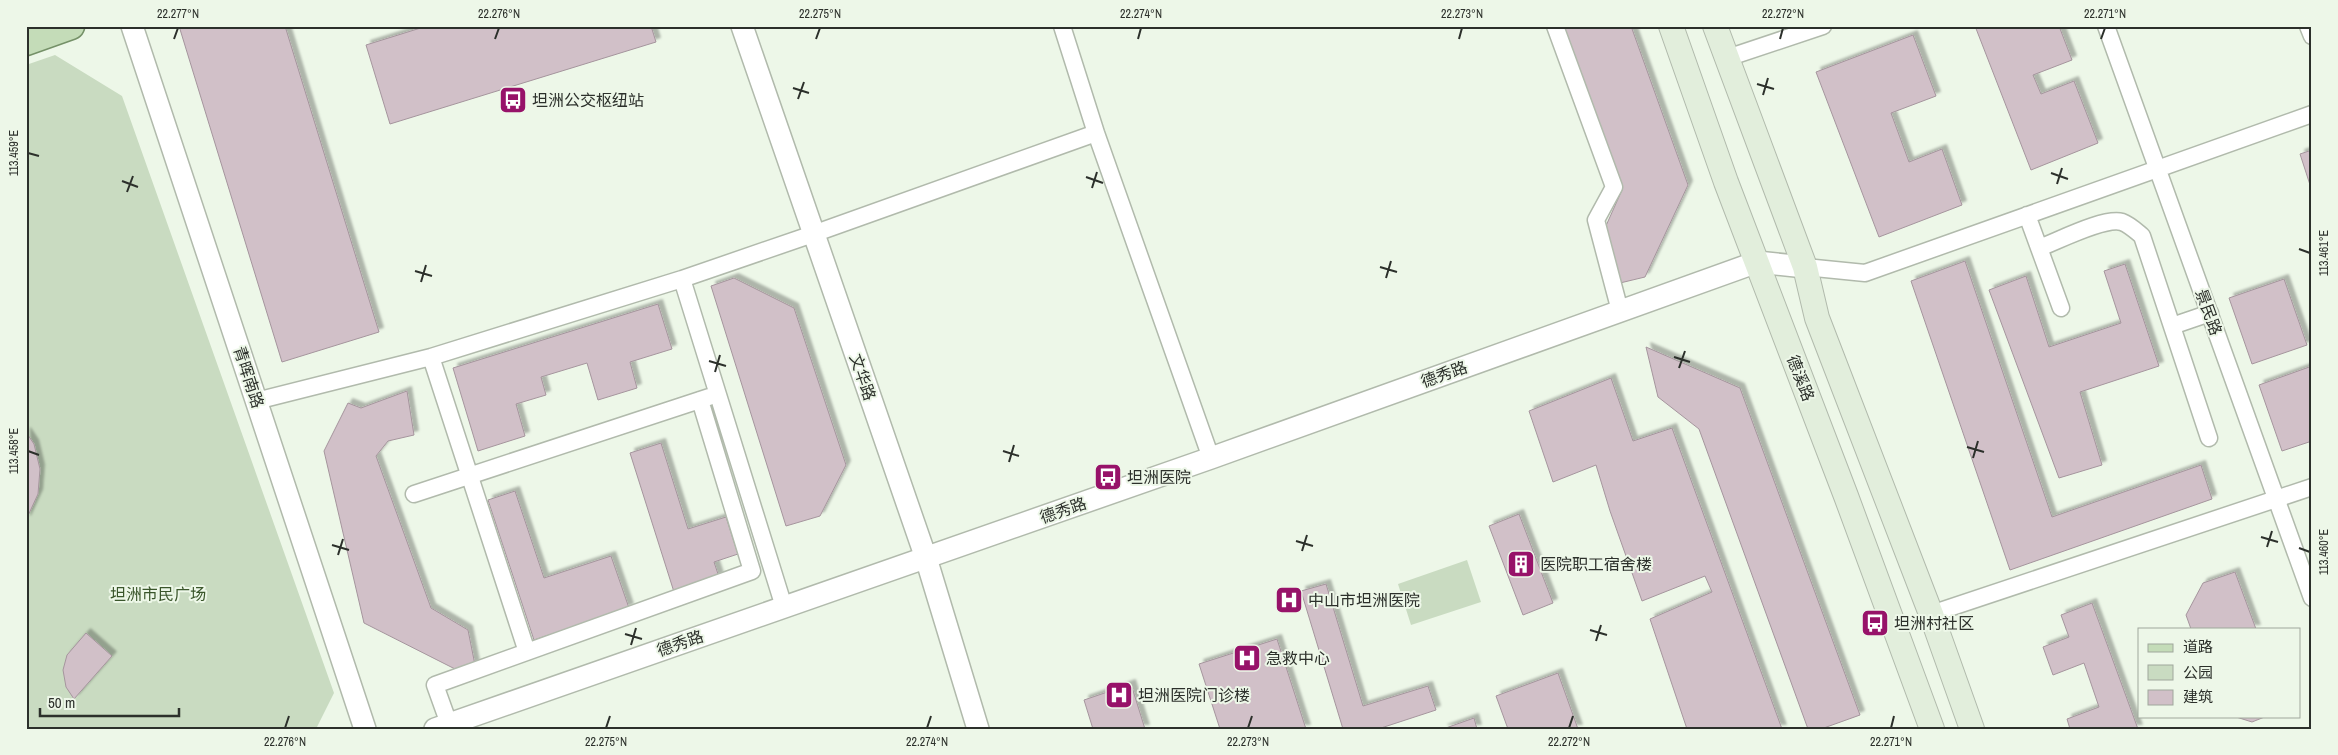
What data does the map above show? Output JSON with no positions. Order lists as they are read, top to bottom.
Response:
{
  "streets": {
    "main road": ["德溪路"],
    "street": [
      "景民路",
      "德秀路",
      "青晖南路",
      "文华路"
    ]
  },
  "crossings": [
    ["德秀路", "文华路"],
    ["德秀路", "德溪路"]
  ],
  "parks": ["坦洲市民广场"],
  "places": {
    "bus stop": ["坦洲公交枢纽站", "坦洲医院", "坦洲村社区"],
    "building": ["医院职工宿舍楼"],
    "hospital": ["中山市坦洲医院", "急救中心", "坦洲医院门诊楼"]
  },
  "legend": ["道路", "公园", "建筑"],
  "scale_bar": "50 m",
  "coordinates": [
    "22.277°N",
    "22.276°N",
    "22.275°N",
    "22.274°N",
    "22.273°N",
    "22.272°N",
    "22.271°N",
    "113.459°E",
    "113.461°E",
    "113.458°E",
    "113.460°E"
  ]
}
